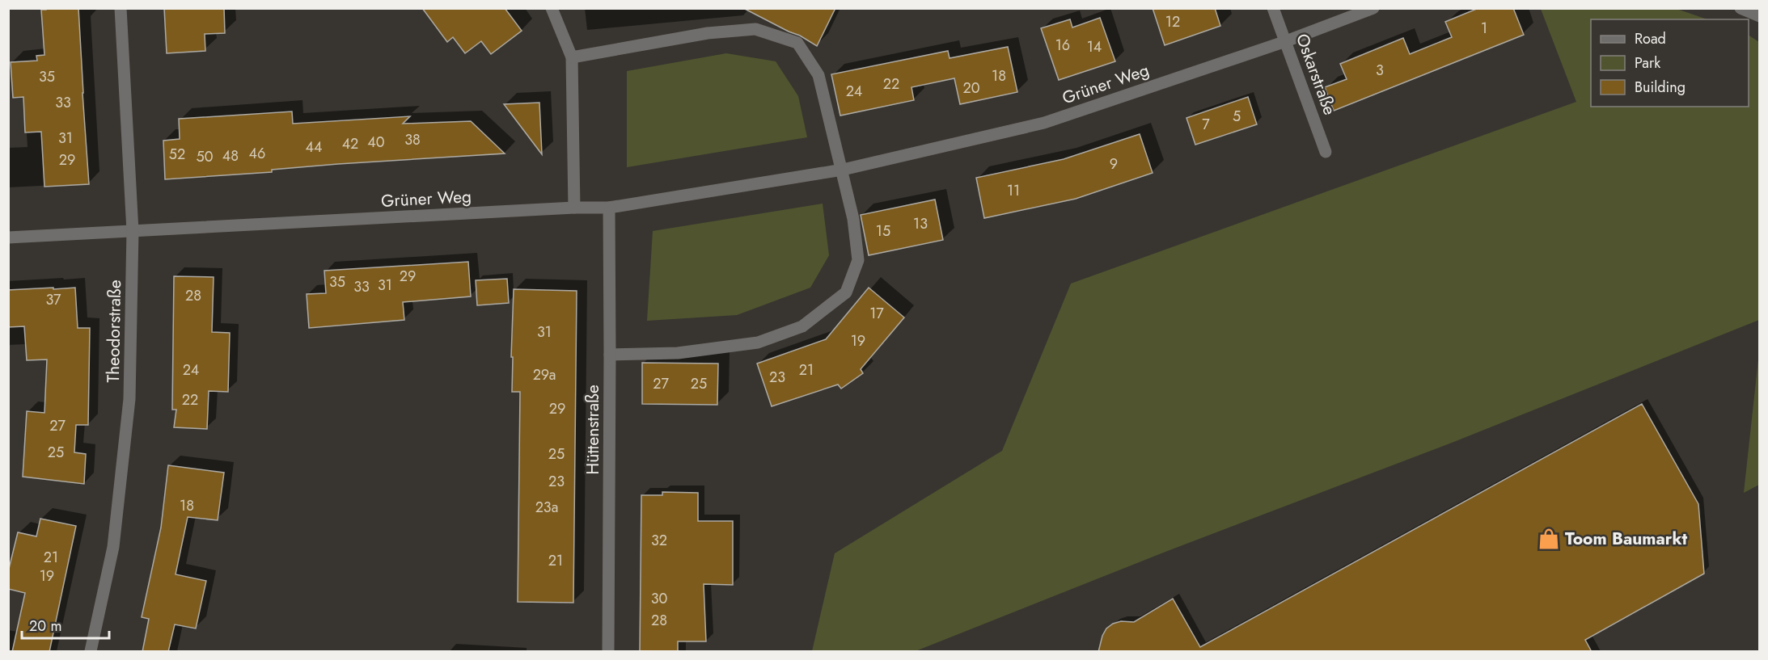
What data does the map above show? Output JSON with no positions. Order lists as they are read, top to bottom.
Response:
{
  "streets": {
    "street": [
      "Oskarstraße",
      "Grüner Weg",
      "Theodorstraße",
      "Hüttenstraße"
    ]
  },
  "crossings": [
    ["Oskarstraße", "Grüner Weg"],
    ["Grüner Weg", "Theodorstraße"],
    ["Grüner Weg", "Hüttenstraße"]
  ],
  "places": {
    "shop": ["Toom Baumarkt"]
  },
  "house_numbers": [
    "12",
    "1",
    "16",
    "14",
    "3",
    "18",
    "35",
    "22",
    "20",
    "24",
    "33",
    "5",
    "7",
    "31",
    "38",
    "40",
    "42",
    "44",
    "46",
    "52",
    "48",
    "50",
    "29",
    "9",
    "11",
    "13",
    "15",
    "29",
    "35",
    "31",
    "33",
    "28",
    "37",
    "17",
    "31",
    "19",
    "24",
    "21",
    "29a",
    "23",
    "27",
    "25",
    "22",
    "29",
    "27",
    "25",
    "25",
    "23",
    "18",
    "23a",
    "32",
    "21",
    "21",
    "19",
    "30",
    "28"
  ],
  "legend": ["Road", "Park", "Building"],
  "scale_bar": "20 m"
}
